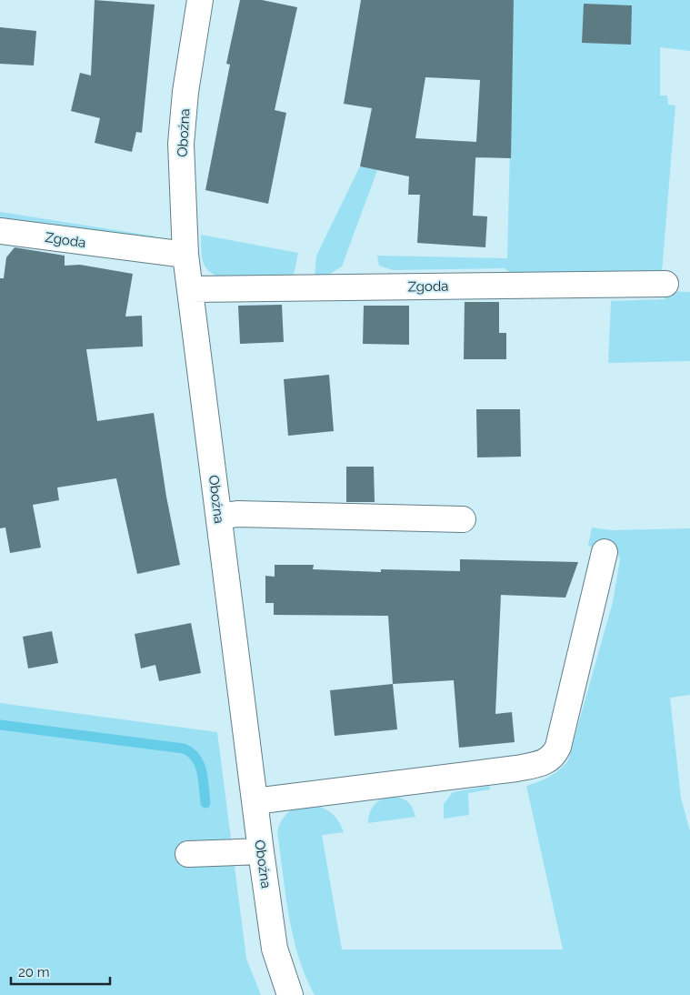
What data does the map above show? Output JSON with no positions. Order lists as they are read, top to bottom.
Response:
{
  "streets": {
    "street": ["Oboźna", "Zgoda"]
  },
  "crossings": [
    ["Oboźna", "Zgoda"]
  ],
  "scale_bar": "20 m"
}
